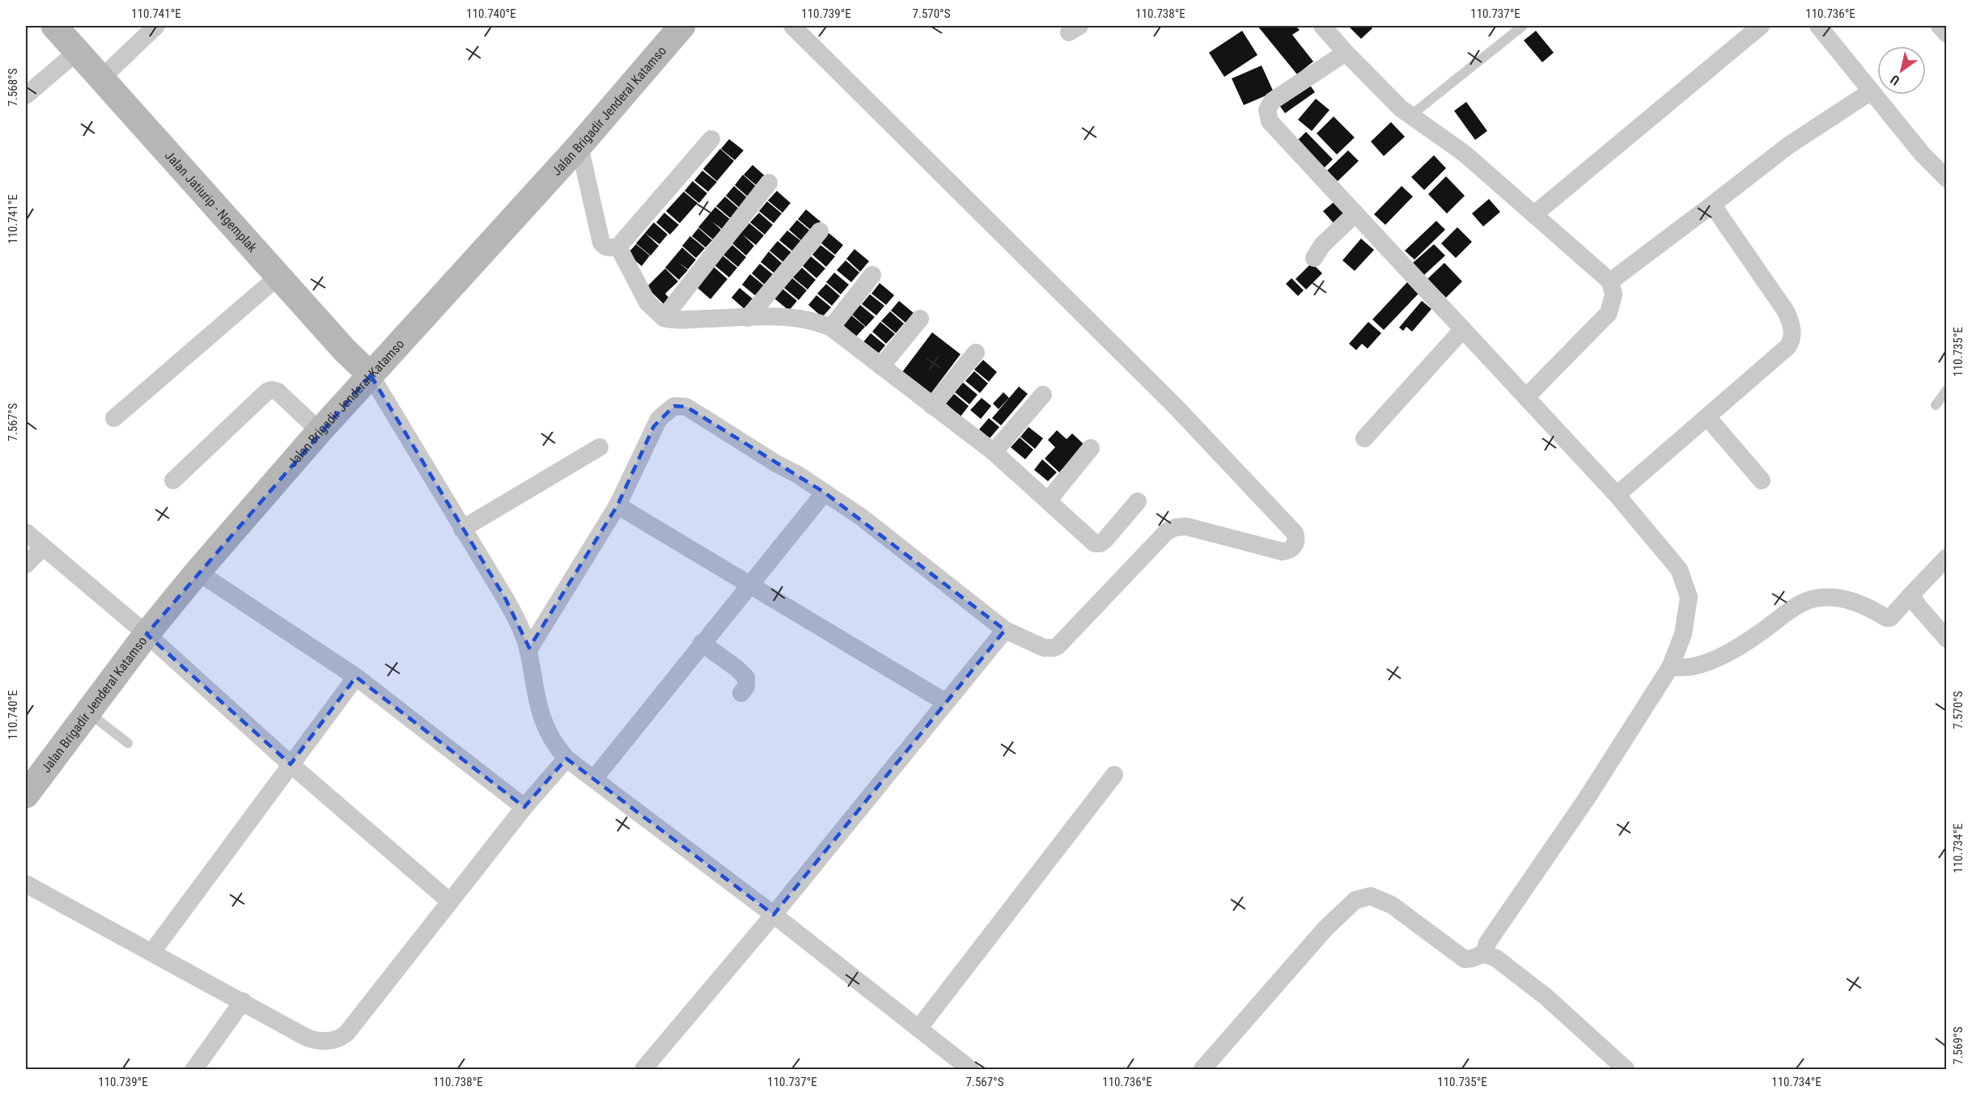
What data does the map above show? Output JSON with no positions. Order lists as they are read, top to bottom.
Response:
{
  "streets": {
    "main road": ["Jalan Brigadir Jenderal Katamso", "Jalan Jatiurip - Ngemplak"]
  },
  "crossings": [
    ["Jalan Brigadir Jenderal Katamso", "Jalan Jatiurip - Ngemplak"]
  ],
  "north": "bottom left",
  "coordinates": [
    "110.741°E",
    "110.740°E",
    "110.739°E",
    "7.570°S",
    "110.738°E",
    "110.737°E",
    "110.736°E",
    "7.568°S",
    "110.735°E",
    "7.567°S",
    "110.734°E",
    "7.569°S"
  ]
}
